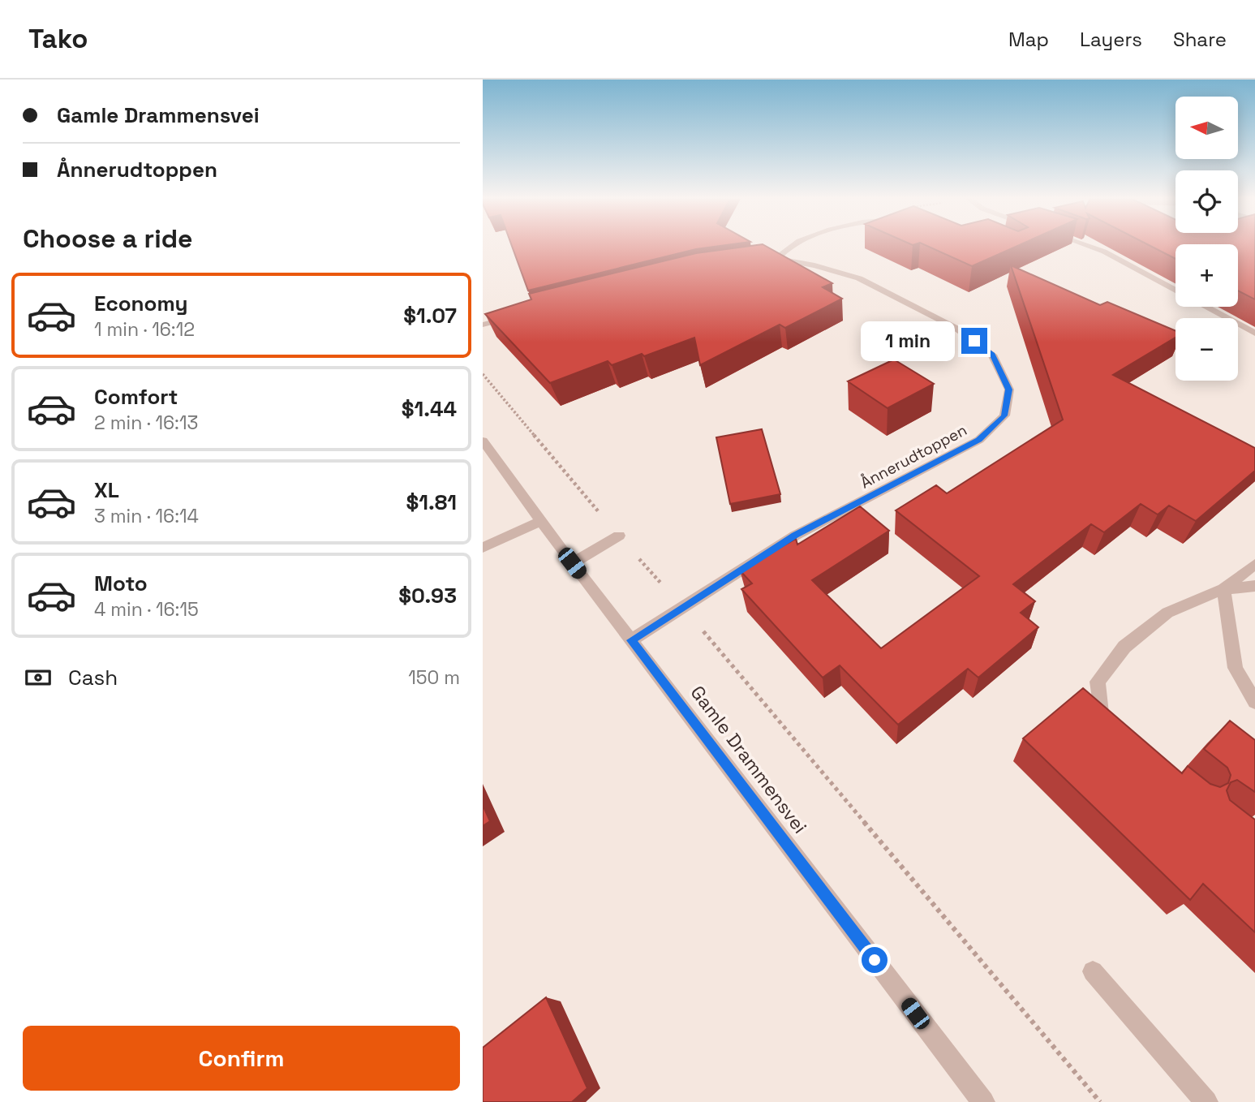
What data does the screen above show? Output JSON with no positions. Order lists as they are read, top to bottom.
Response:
{
  "streets": {
    "street": ["Ånnerudtoppen", "Gamle Drammensvei"]
  },
  "crossings": [
    ["Ånnerudtoppen", "Gamle Drammensvei"]
  ],
  "north": "left",
  "page": {
    "header": "Tako",
    "nav": ["Map", "Layers", "Share"],
    "banner": ["Gamle Drammensvei", "Ånnerudtoppen"],
    "map_buttons": ["+", "−"],
    "heading": "Choose a ride",
    "list": [
      {
        "name": "Economy",
        "note": "1 min · 16:12",
        "value": "$1.07"
      },
      {
        "name": "Comfort",
        "note": "2 min · 16:13",
        "value": "$1.44"
      },
      {
        "name": "XL",
        "note": "3 min · 16:14",
        "value": "$1.81"
      },
      {
        "name": "Moto",
        "note": "4 min · 16:15",
        "value": "$0.93"
      }
    ],
    "bubble": "1 min",
    "pay": ["Cash", "150 m"],
    "buttons": "Confirm"
  }
}
